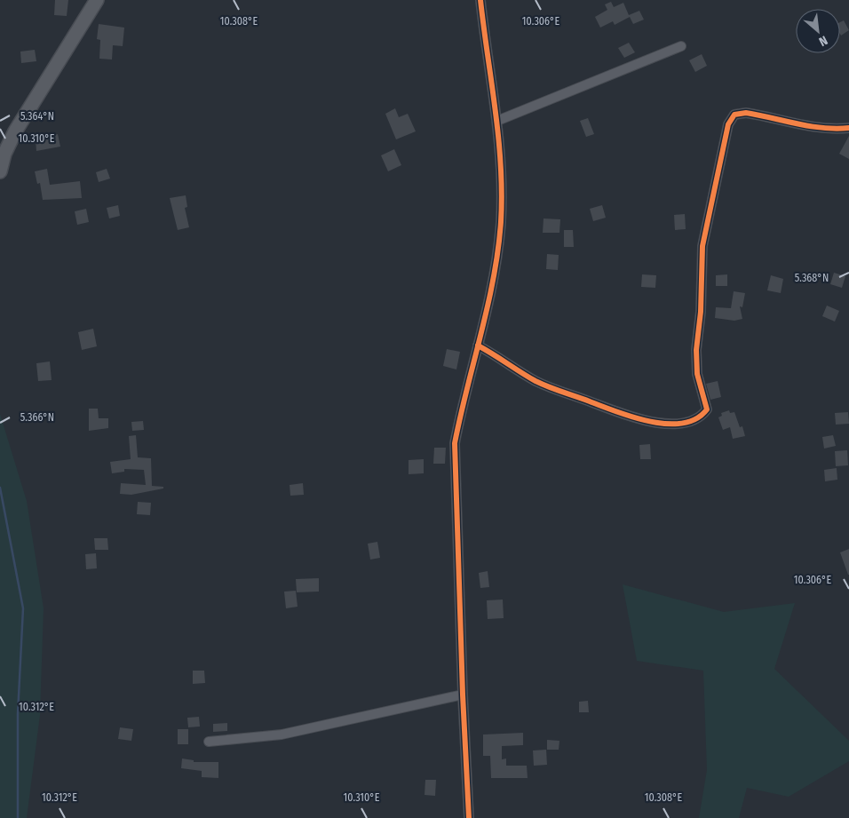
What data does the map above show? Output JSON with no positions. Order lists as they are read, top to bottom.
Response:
{
  "north": "bottom right",
  "coordinates": [
    "10.308°E",
    "10.306°E",
    "5.364°N",
    "10.310°E",
    "5.368°N",
    "5.366°N",
    "10.312°E"
  ]
}
